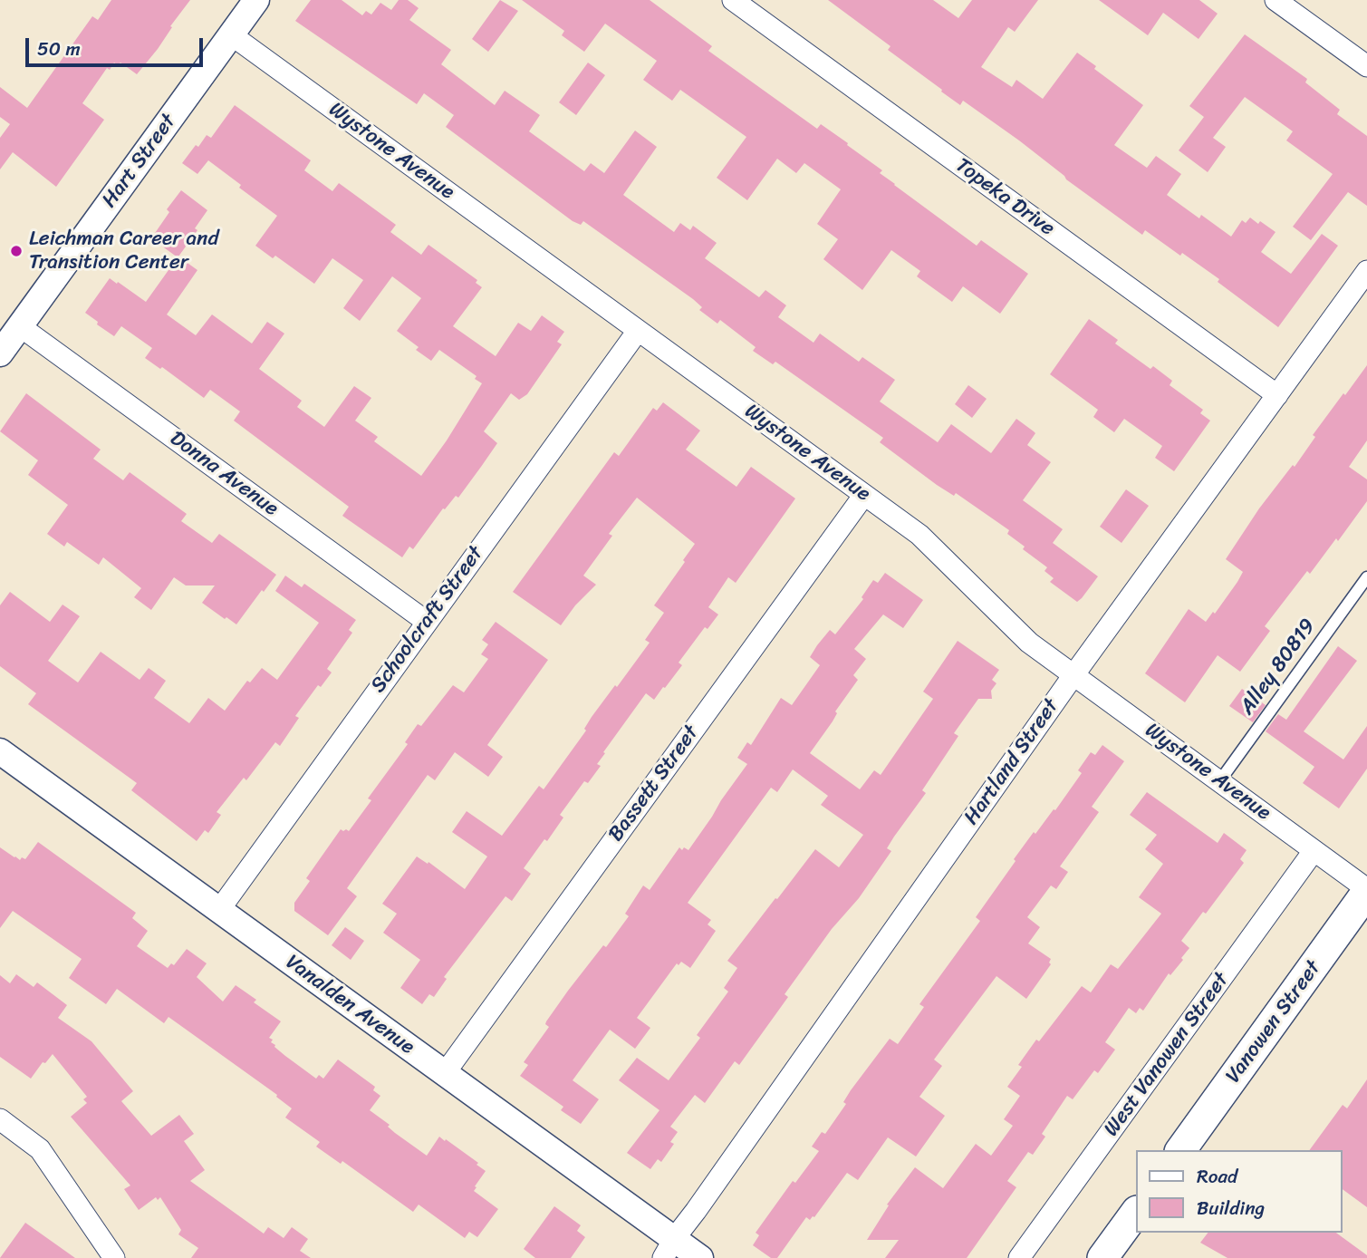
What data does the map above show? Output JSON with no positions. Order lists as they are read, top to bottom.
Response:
{
  "streets": {
    "main road": ["Vanowen Street"],
    "street": [
      "Wystone Avenue",
      "Hart Street",
      "Topeka Drive",
      "Donna Avenue",
      "Schoolcraft Street",
      "Hartland Street",
      "Bassett Street",
      "Vanalden Avenue",
      "West Vanowen Street"
    ],
    "lane": ["Alley 80819"]
  },
  "crossings": [
    ["Wystone Avenue", "Hart Street"],
    ["Wystone Avenue", "Schoolcraft Street"],
    ["Wystone Avenue", "Alley 80819"],
    ["Wystone Avenue", "Hartland Street"],
    ["Wystone Avenue", "Bassett Street"],
    ["Wystone Avenue", "Vanowen Street"],
    ["Wystone Avenue", "West Vanowen Street"],
    ["Hart Street", "Donna Avenue"],
    ["Topeka Drive", "Hartland Street"],
    ["Donna Avenue", "Schoolcraft Street"],
    ["Schoolcraft Street", "Vanalden Avenue"],
    ["Hartland Street", "Vanalden Avenue"],
    ["Bassett Street", "Vanalden Avenue"]
  ],
  "places": ["Leichman Career and Transition Center"],
  "legend": ["Road", "Building"],
  "scale_bar": "50 m"
}
